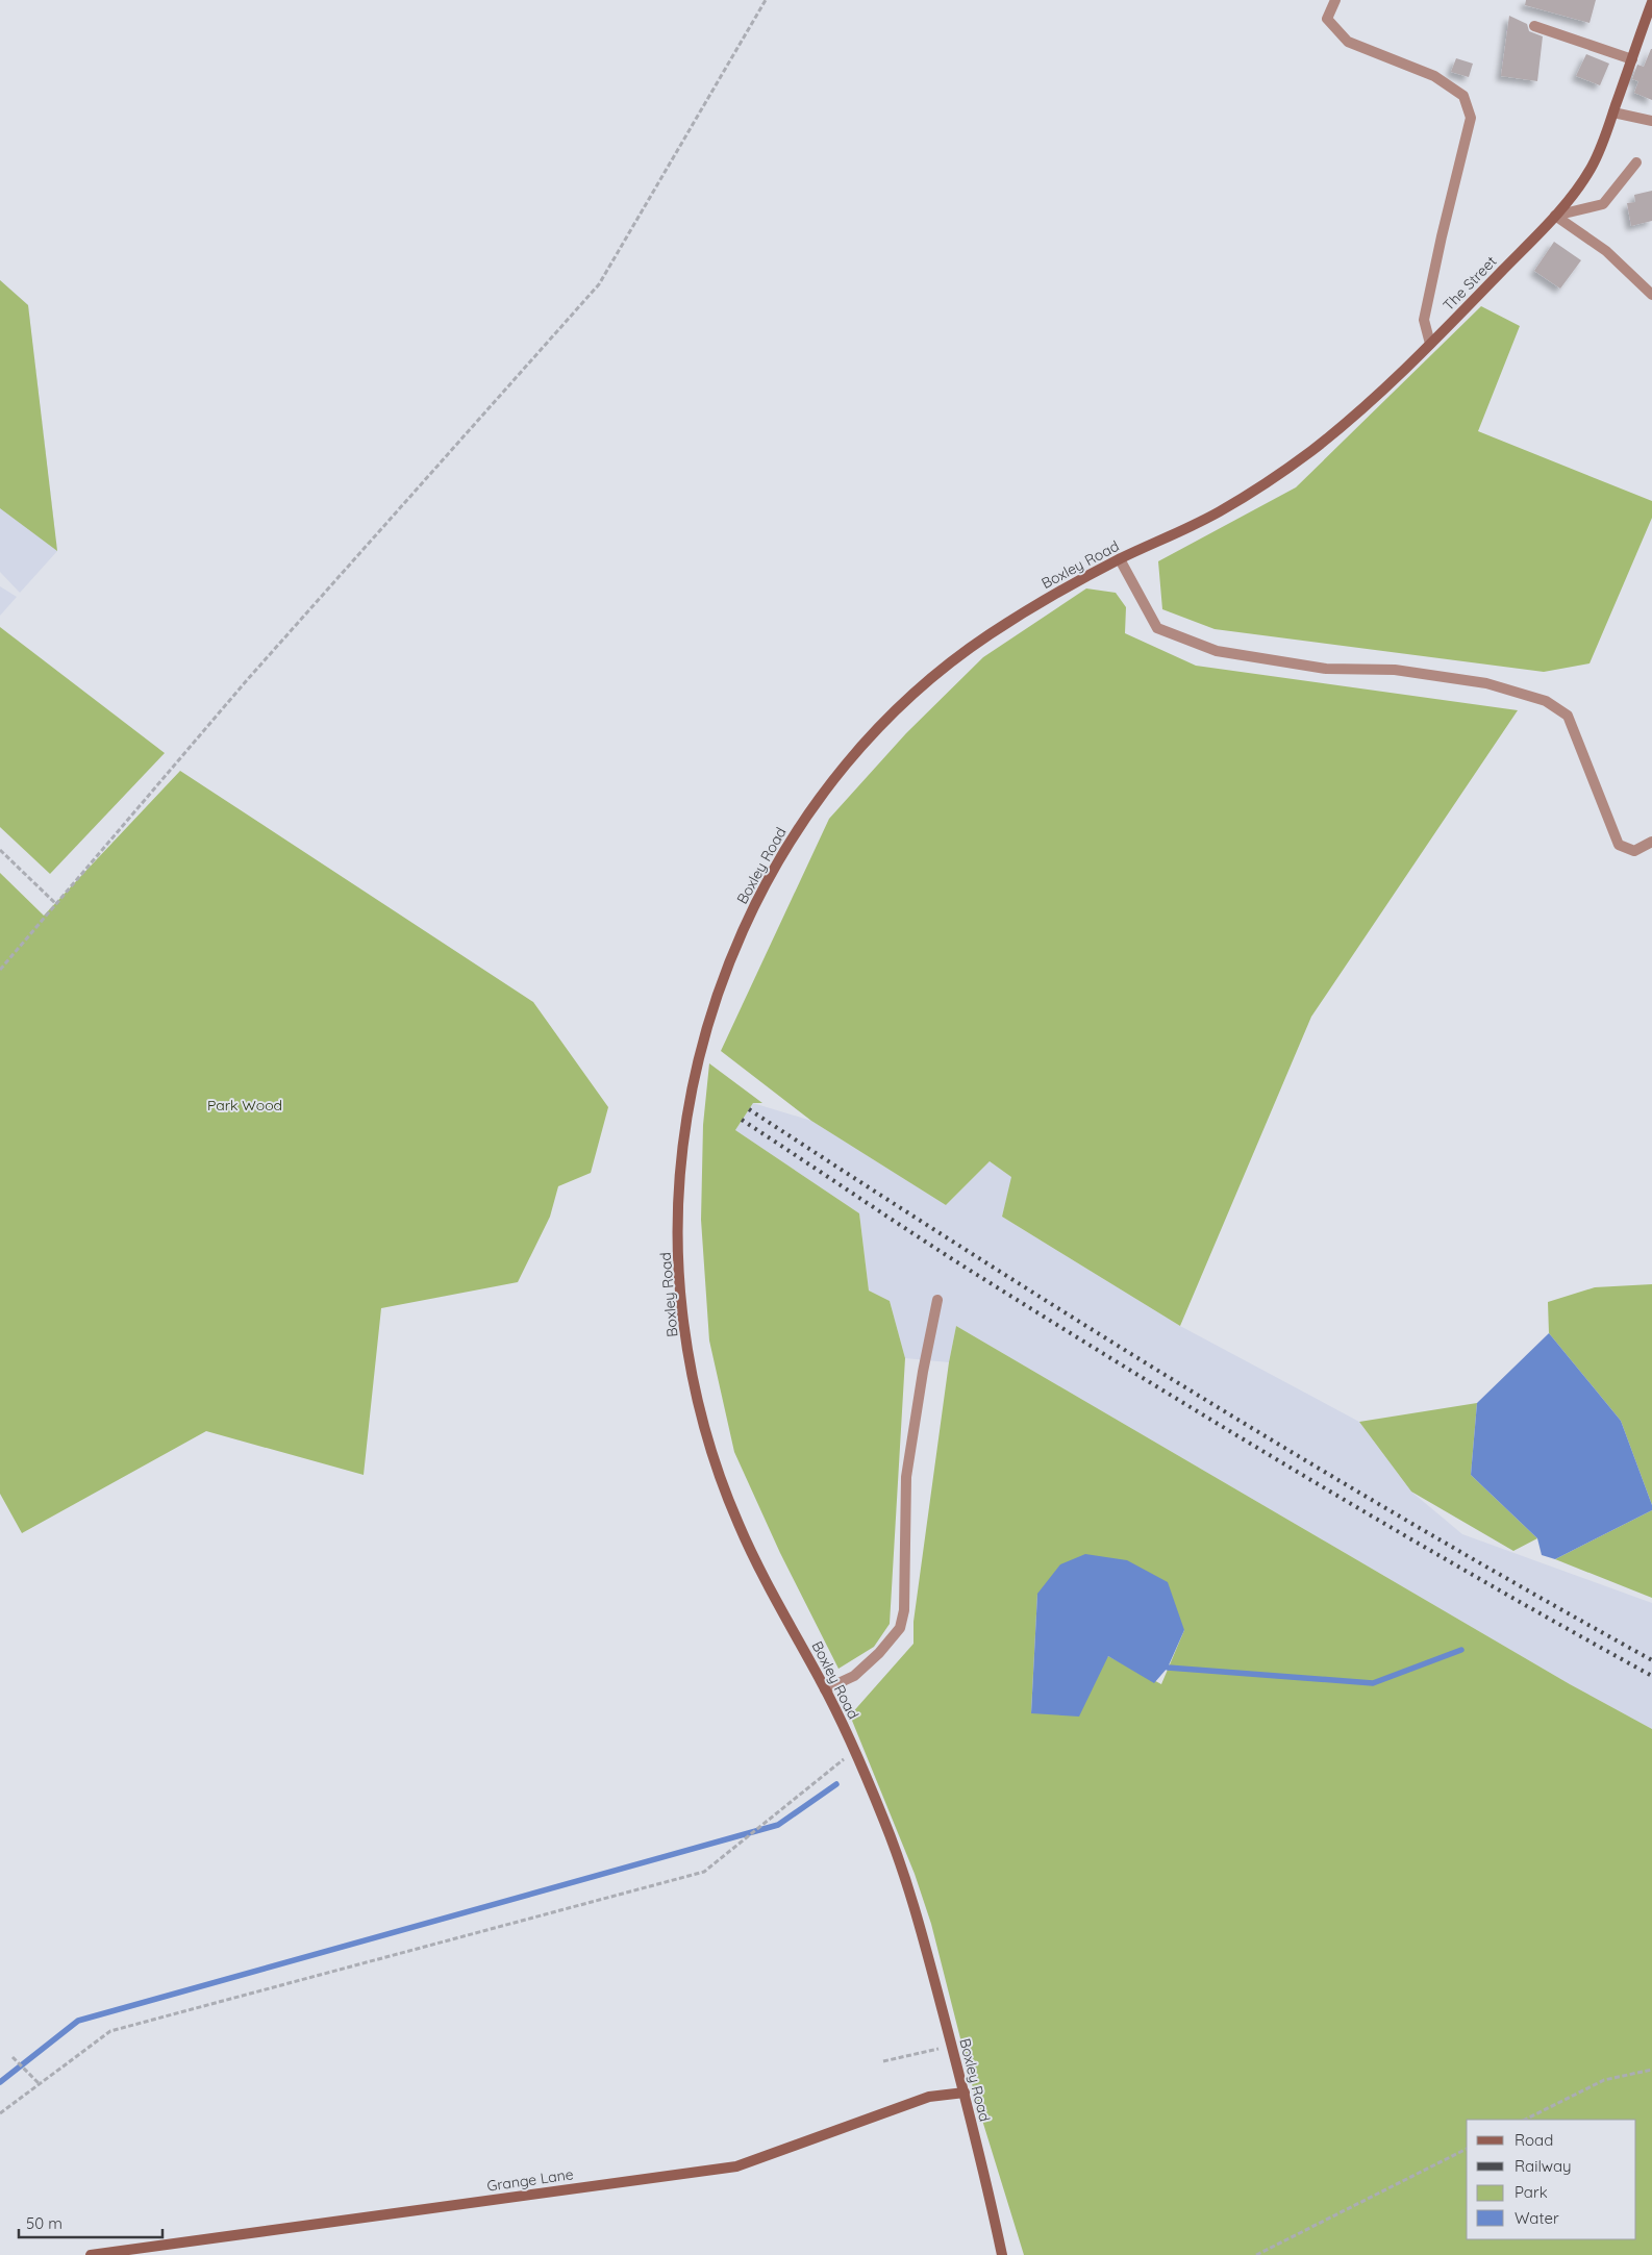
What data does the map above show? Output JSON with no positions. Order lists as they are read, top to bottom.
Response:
{
  "streets": {
    "street": ["The Street", "Boxley Road", "Grange Lane"]
  },
  "crossings": [
    ["The Street", "Boxley Road"],
    ["Boxley Road", "Grange Lane"]
  ],
  "parks": ["Park Wood"],
  "legend": [
    "Road",
    "Railway",
    "Park",
    "Water"
  ],
  "scale_bar": "50 m"
}
